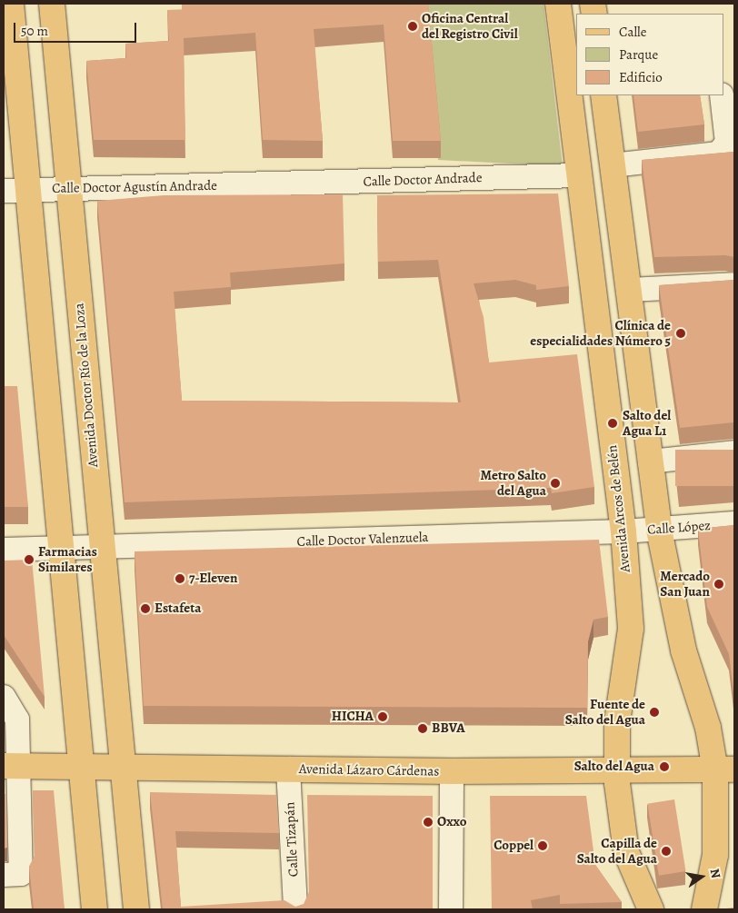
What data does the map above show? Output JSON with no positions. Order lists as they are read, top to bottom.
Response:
{
  "streets": {
    "main road": ["Avenida Doctor Río de la Loza", "Avenida Arcos de Belén", "Avenida Lázaro Cárdenas"],
    "street": [
      "Calle Doctor Andrade",
      "Calle Doctor Agustín Andrade",
      "Calle López",
      "Calle Doctor Valenzuela",
      "Calle Tizapán"
    ]
  },
  "crossings": [
    ["Calle Doctor Andrade", "Calle Doctor Agustín Andrade"],
    ["Calle Doctor Andrade", "Avenida Arcos de Belén"],
    ["Calle Doctor Agustín Andrade", "Avenida Doctor Río de la Loza"],
    ["Avenida Doctor Río de la Loza", "Calle Doctor Valenzuela"],
    ["Avenida Doctor Río de la Loza", "Avenida Lázaro Cárdenas"],
    ["Avenida Arcos de Belén", "Calle López"],
    ["Avenida Arcos de Belén", "Calle Doctor Valenzuela"],
    ["Avenida Arcos de Belén", "Avenida Lázaro Cárdenas"],
    ["Calle López", "Calle Doctor Valenzuela"],
    ["Avenida Lázaro Cárdenas", "Calle Tizapán"]
  ],
  "places": [
    "Oficina Central del Registro Civil",
    "Clínica de especialidades Número 5",
    "Salto del Agua L1",
    "Metro Salto del Agua",
    "Farmacias Similares",
    "7-Eleven",
    "Mercado San Juan",
    "Estafeta",
    "Fuente de Salto del Agua",
    "HICHA",
    "BBVA",
    "Salto del Agua",
    "Oxxo",
    "Coppel",
    "Capilla de Salto del Agua"
  ],
  "legend": ["Calle", "Parque", "Edificio"],
  "scale_bar": "50 m",
  "north": "right"
}
